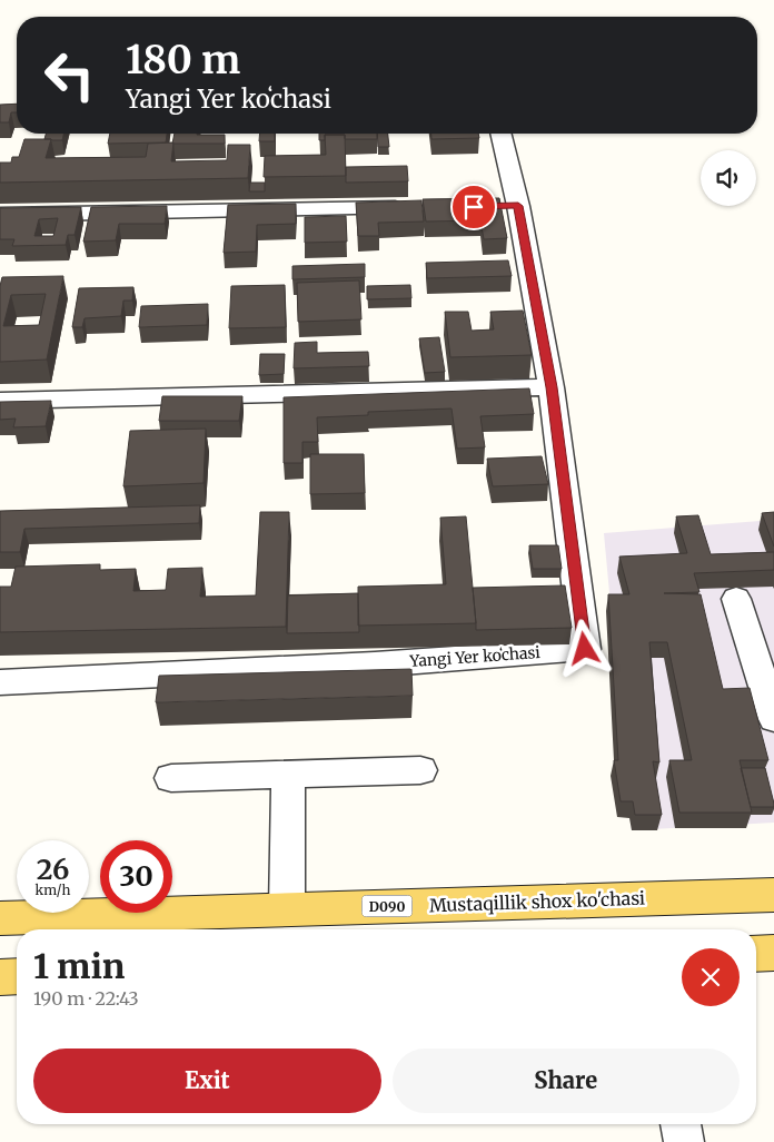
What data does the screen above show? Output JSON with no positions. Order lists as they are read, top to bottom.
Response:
{
  "streets": {
    "main road": ["Mustaqillik shox ko'chasi", "D090"],
    "street": ["Yangi Yer koʻchasi"]
  },
  "page": {
    "turn": ["180 m", "Yangi Yer koʻchasi"],
    "speed": "26 km/h",
    "limit": "30",
    "heading": ["1 min", "190 m · 22:43"],
    "buttons": ["Exit", "Share"]
  }
}
